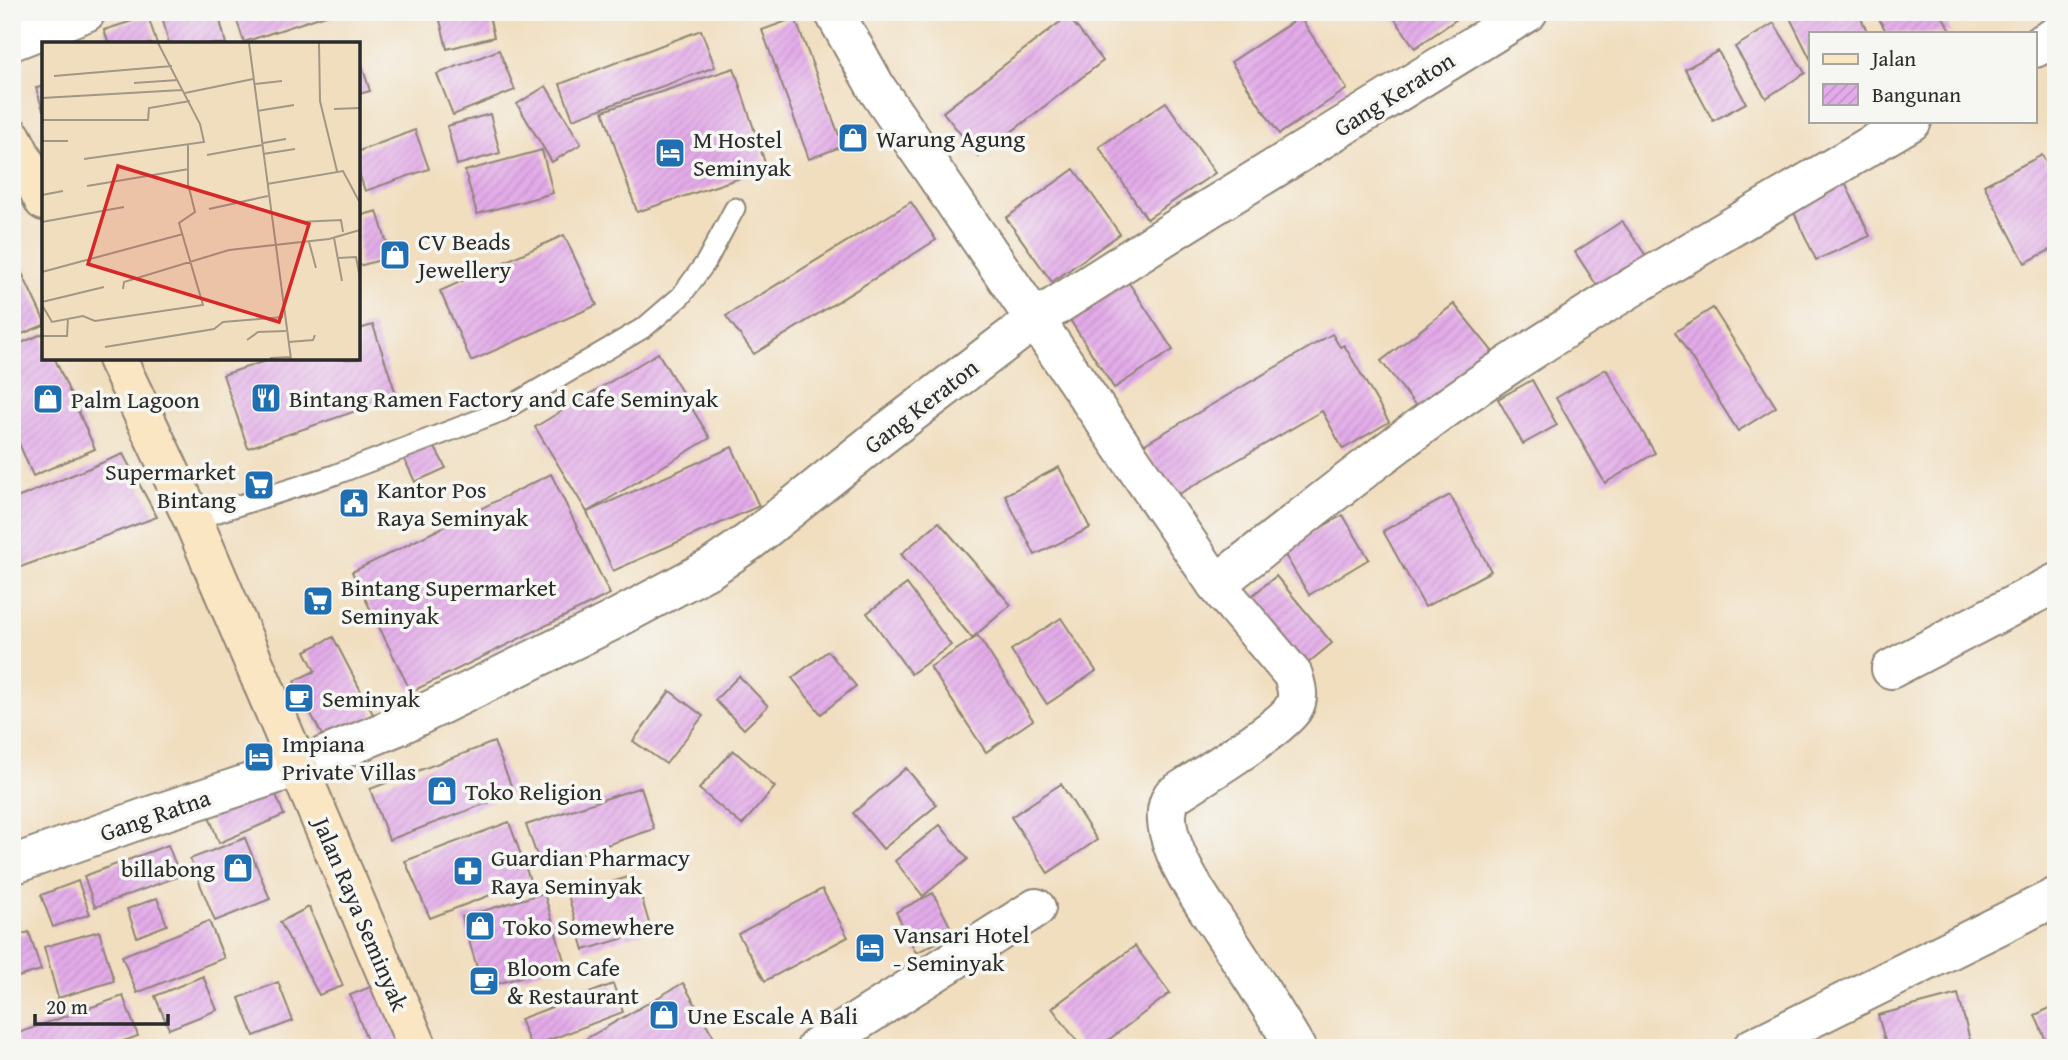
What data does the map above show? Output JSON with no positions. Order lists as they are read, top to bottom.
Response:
{
  "streets": {
    "main road": ["Jalan Raya Seminyak"],
    "street": ["Gang Keraton", "Gang Ratna"]
  },
  "crossings": [
    ["Gang Keraton", "Gang Ratna"],
    ["Gang Keraton", "Jalan Raya Seminyak"],
    ["Gang Ratna", "Jalan Raya Seminyak"]
  ],
  "places": {
    "shop": [
      "Warung Agung",
      "CV Beads Jewellery",
      "Palm Lagoon",
      "Toko Religion",
      "billabong",
      "Toko Somewhere",
      "Une Escale A Bali"
    ],
    "hotel": ["M Hostel Seminyak", "Impiana Private Villas", "Vansari Hotel - Seminyak"],
    "restaurant": ["Bintang Ramen Factory and Cafe Seminyak"],
    "supermarket": ["Supermarket Bintang", "Bintang Supermarket Seminyak"],
    "public building": ["Kantor Pos Raya Seminyak"],
    "cafe": ["Seminyak", "Bloom Cafe & Restaurant"],
    "pharmacy": ["Guardian Pharmacy Raya Seminyak"]
  },
  "legend": ["Jalan", "Bangunan"],
  "scale_bar": "20 m"
}
